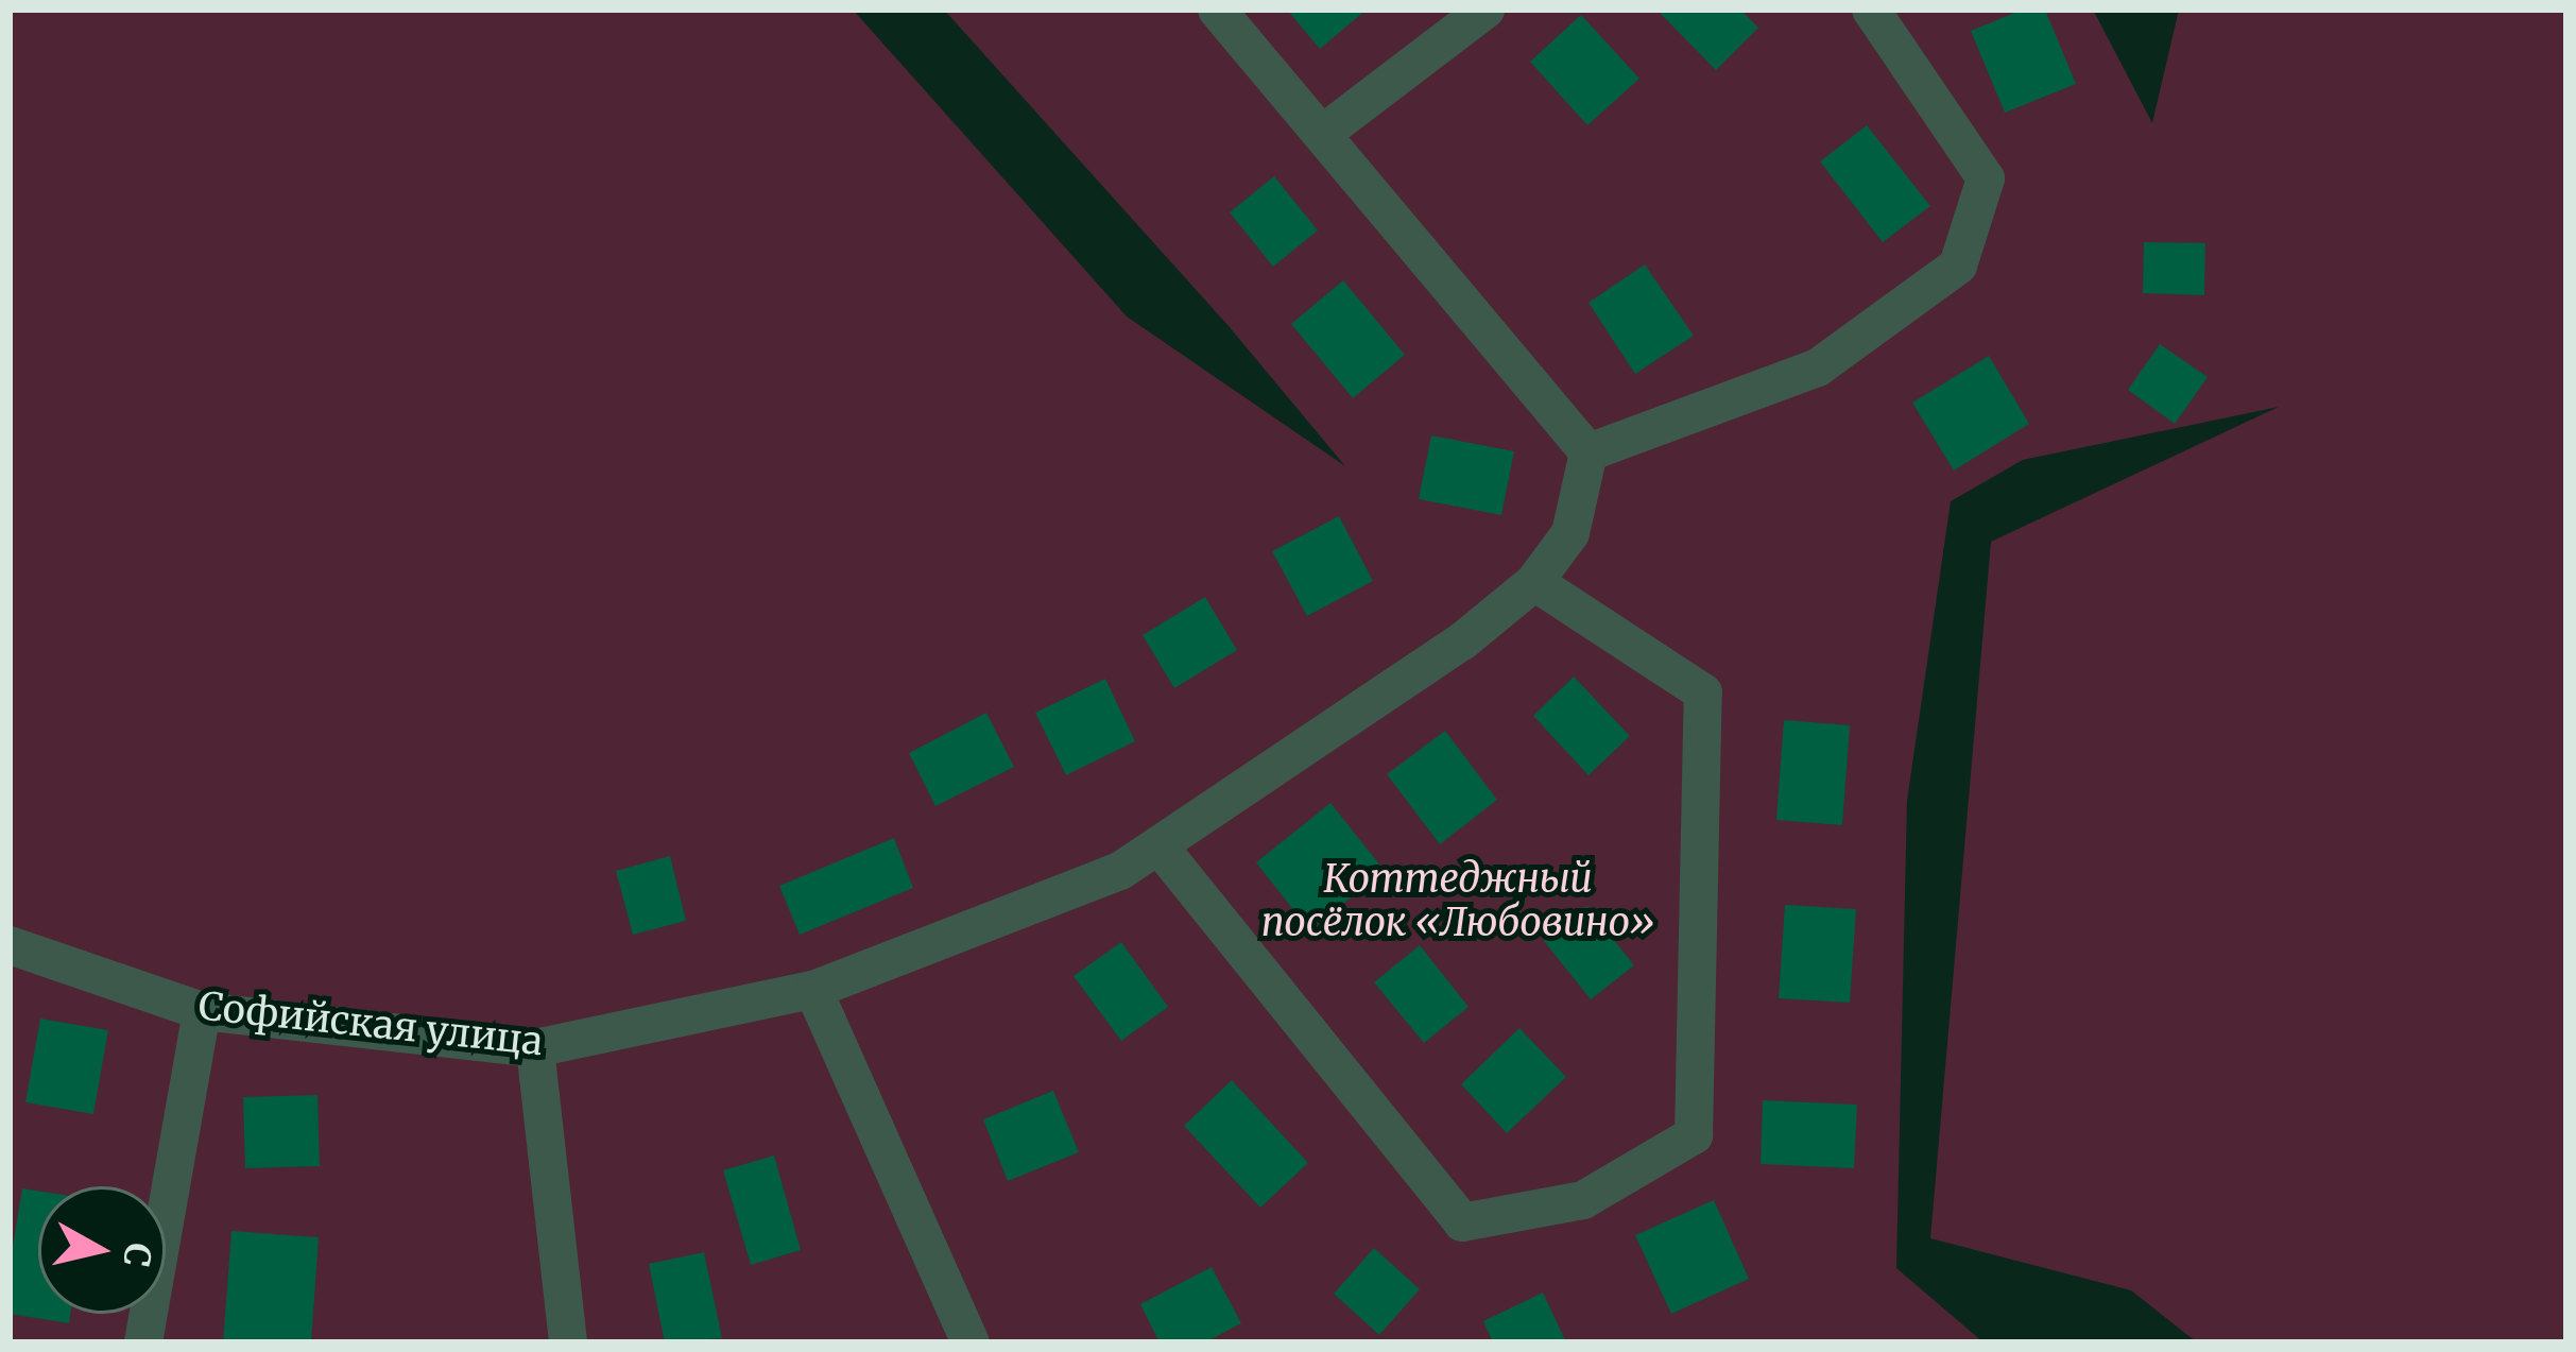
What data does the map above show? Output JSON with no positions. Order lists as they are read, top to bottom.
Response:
{
  "streets": {
    "street": ["Софийская улица"]
  },
  "parks": ["Коттеджный посёлок «Любовино»"],
  "north": "right"
}
